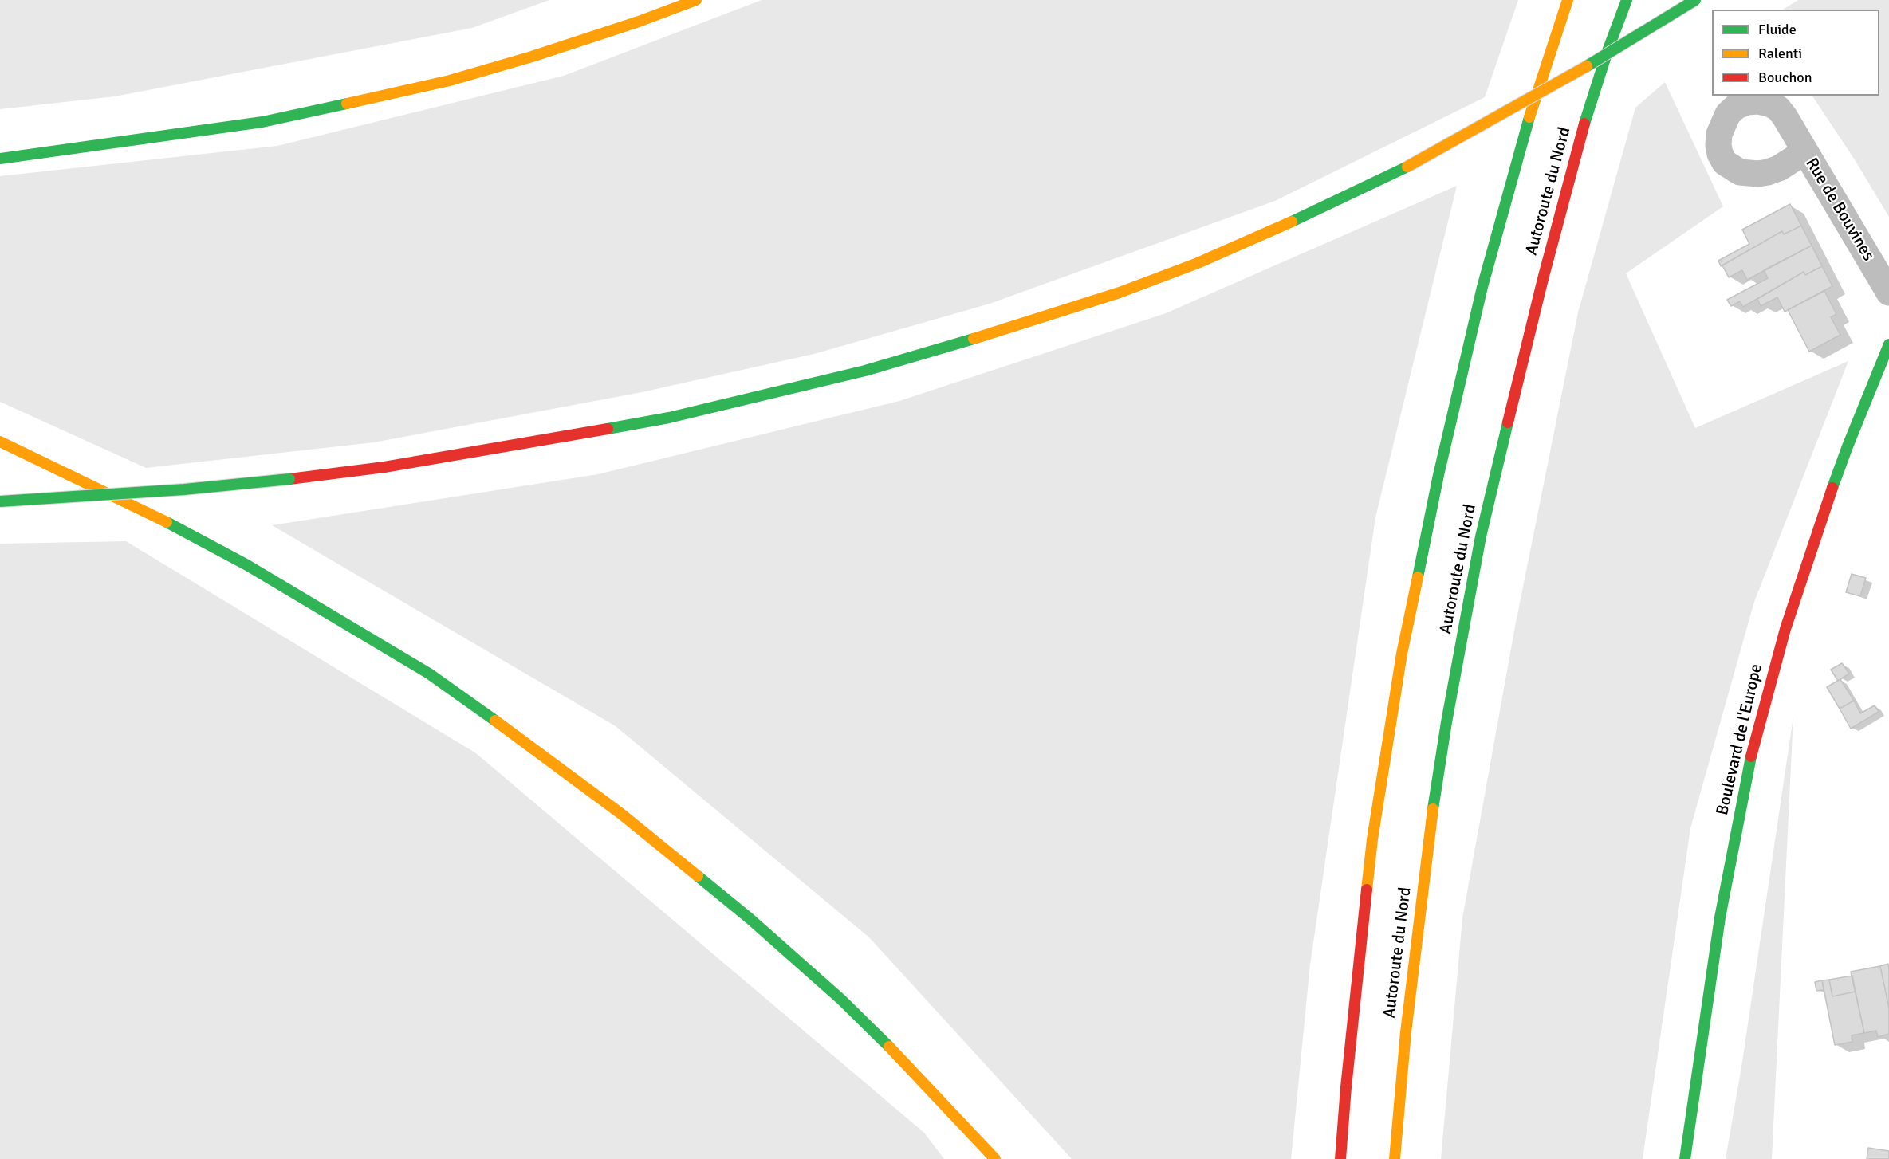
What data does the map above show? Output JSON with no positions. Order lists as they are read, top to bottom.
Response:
{
  "streets": {
    "main road": ["Autoroute du Nord", "Boulevard de l'Europe"],
    "street": ["Rue de Bouvines"]
  },
  "legend": ["Fluide", "Ralenti", "Bouchon"]
}
